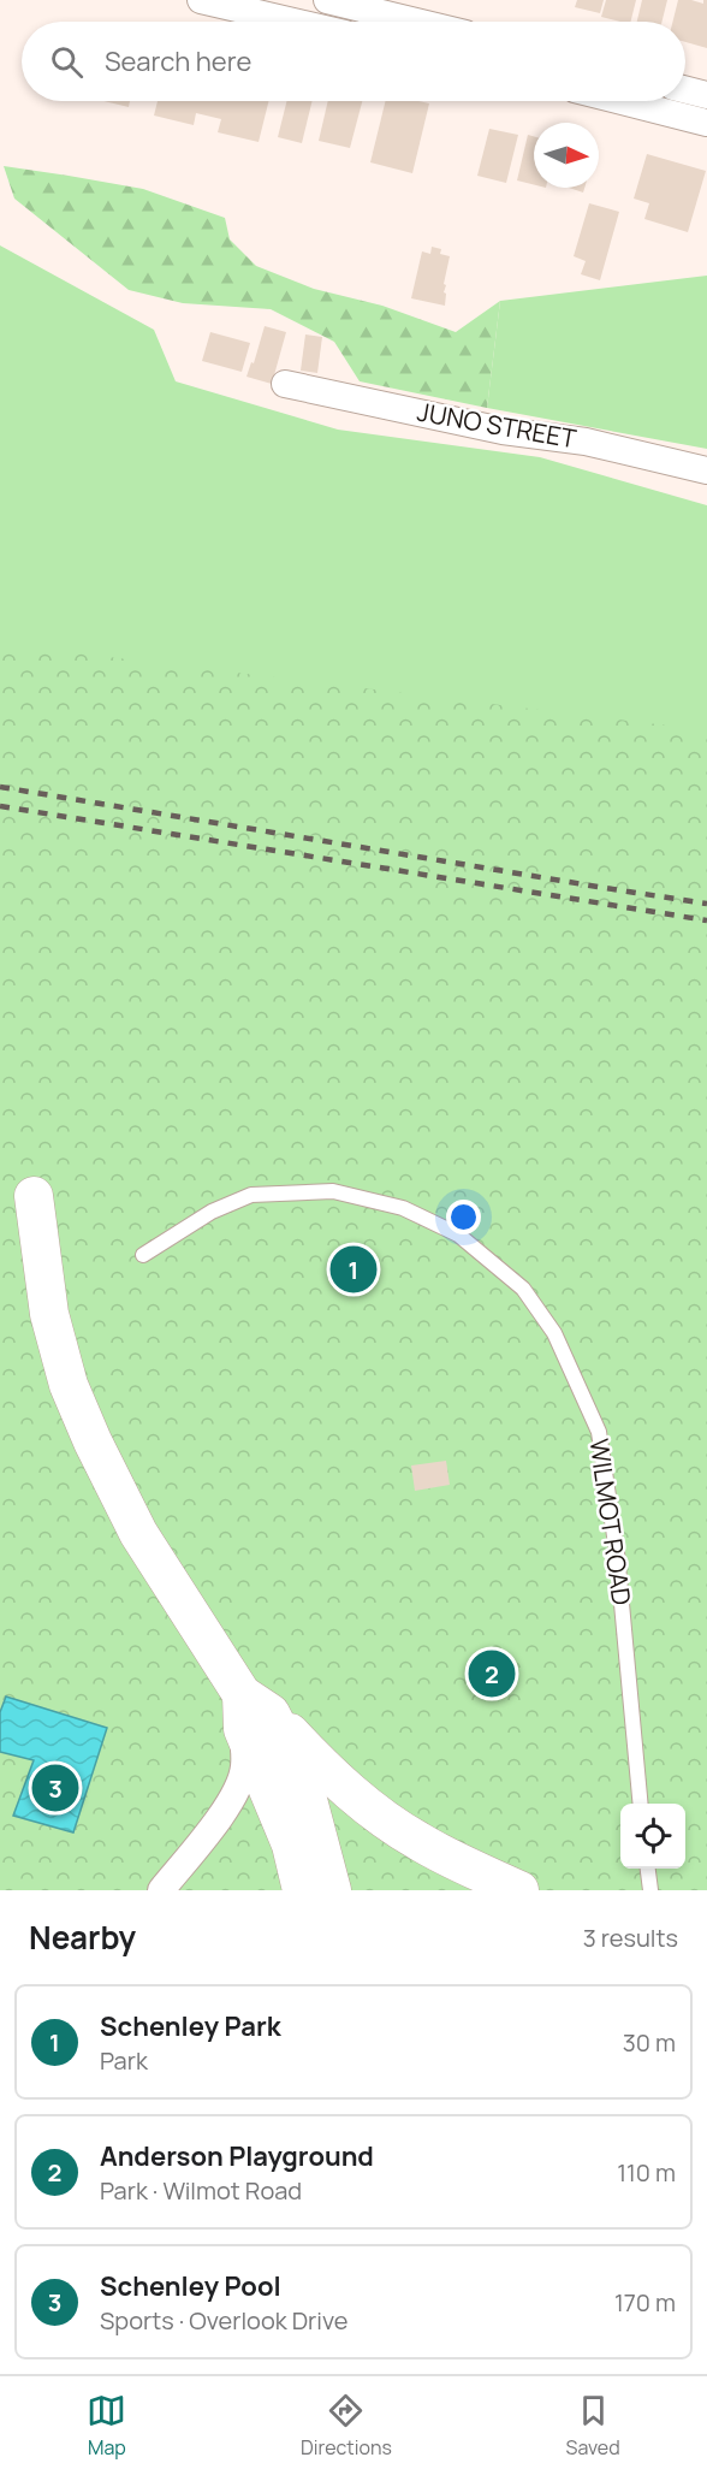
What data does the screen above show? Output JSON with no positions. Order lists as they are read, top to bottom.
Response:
{
  "streets": {
    "street": ["JUNO STREET"],
    "lane": ["WILMOT ROAD"]
  },
  "north": "right",
  "page": {
    "search": "Search here",
    "pins": ["1", "2", "3"],
    "heading": ["Nearby", "3 results"],
    "list": [
      {
        "mark": "1",
        "name": "Schenley Park",
        "note": "Park",
        "value": "30 m"
      },
      {
        "mark": "2",
        "name": "Anderson Playground",
        "note": "Park · Wilmot Road",
        "value": "110 m"
      },
      {
        "mark": "3",
        "name": "Schenley Pool",
        "note": "Sports · Overlook Drive",
        "value": "170 m"
      }
    ],
    "nav": ["Map", "Directions", "Saved"]
  }
}
